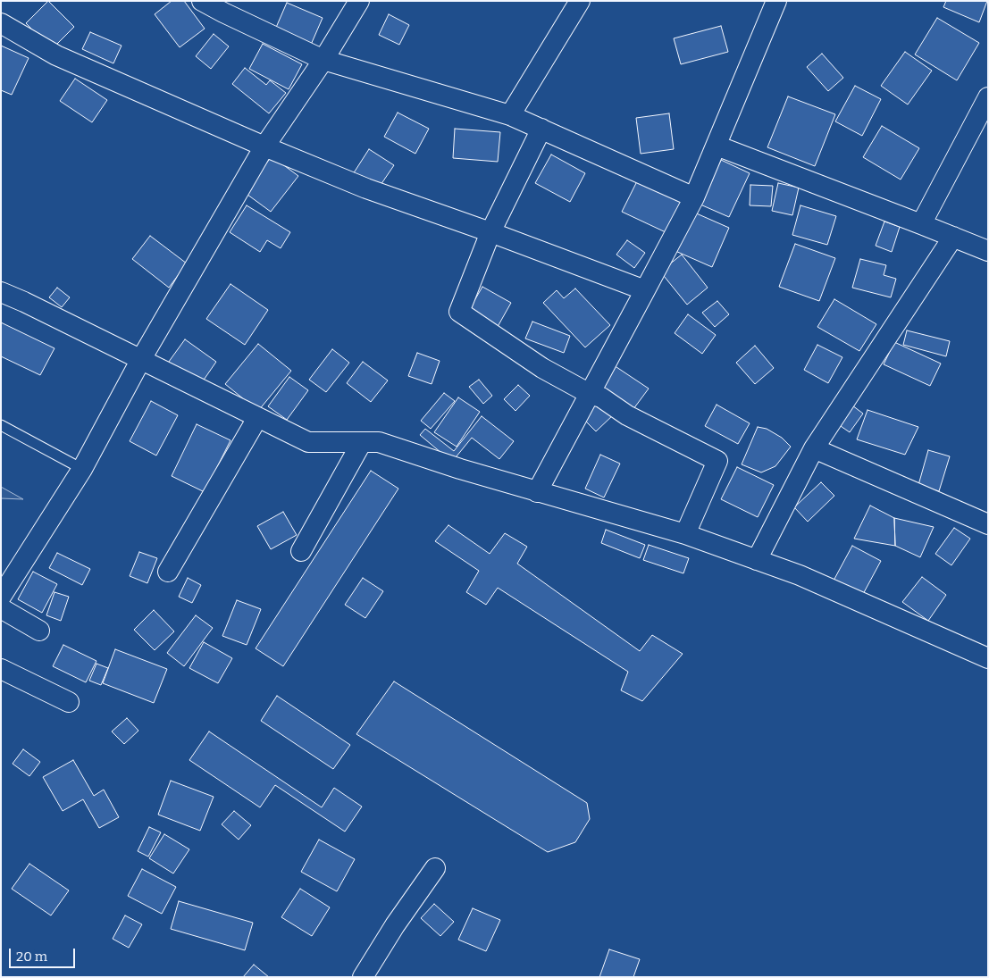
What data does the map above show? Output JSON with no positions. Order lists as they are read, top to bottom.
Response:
{
  "scale_bar": "20 m"
}
